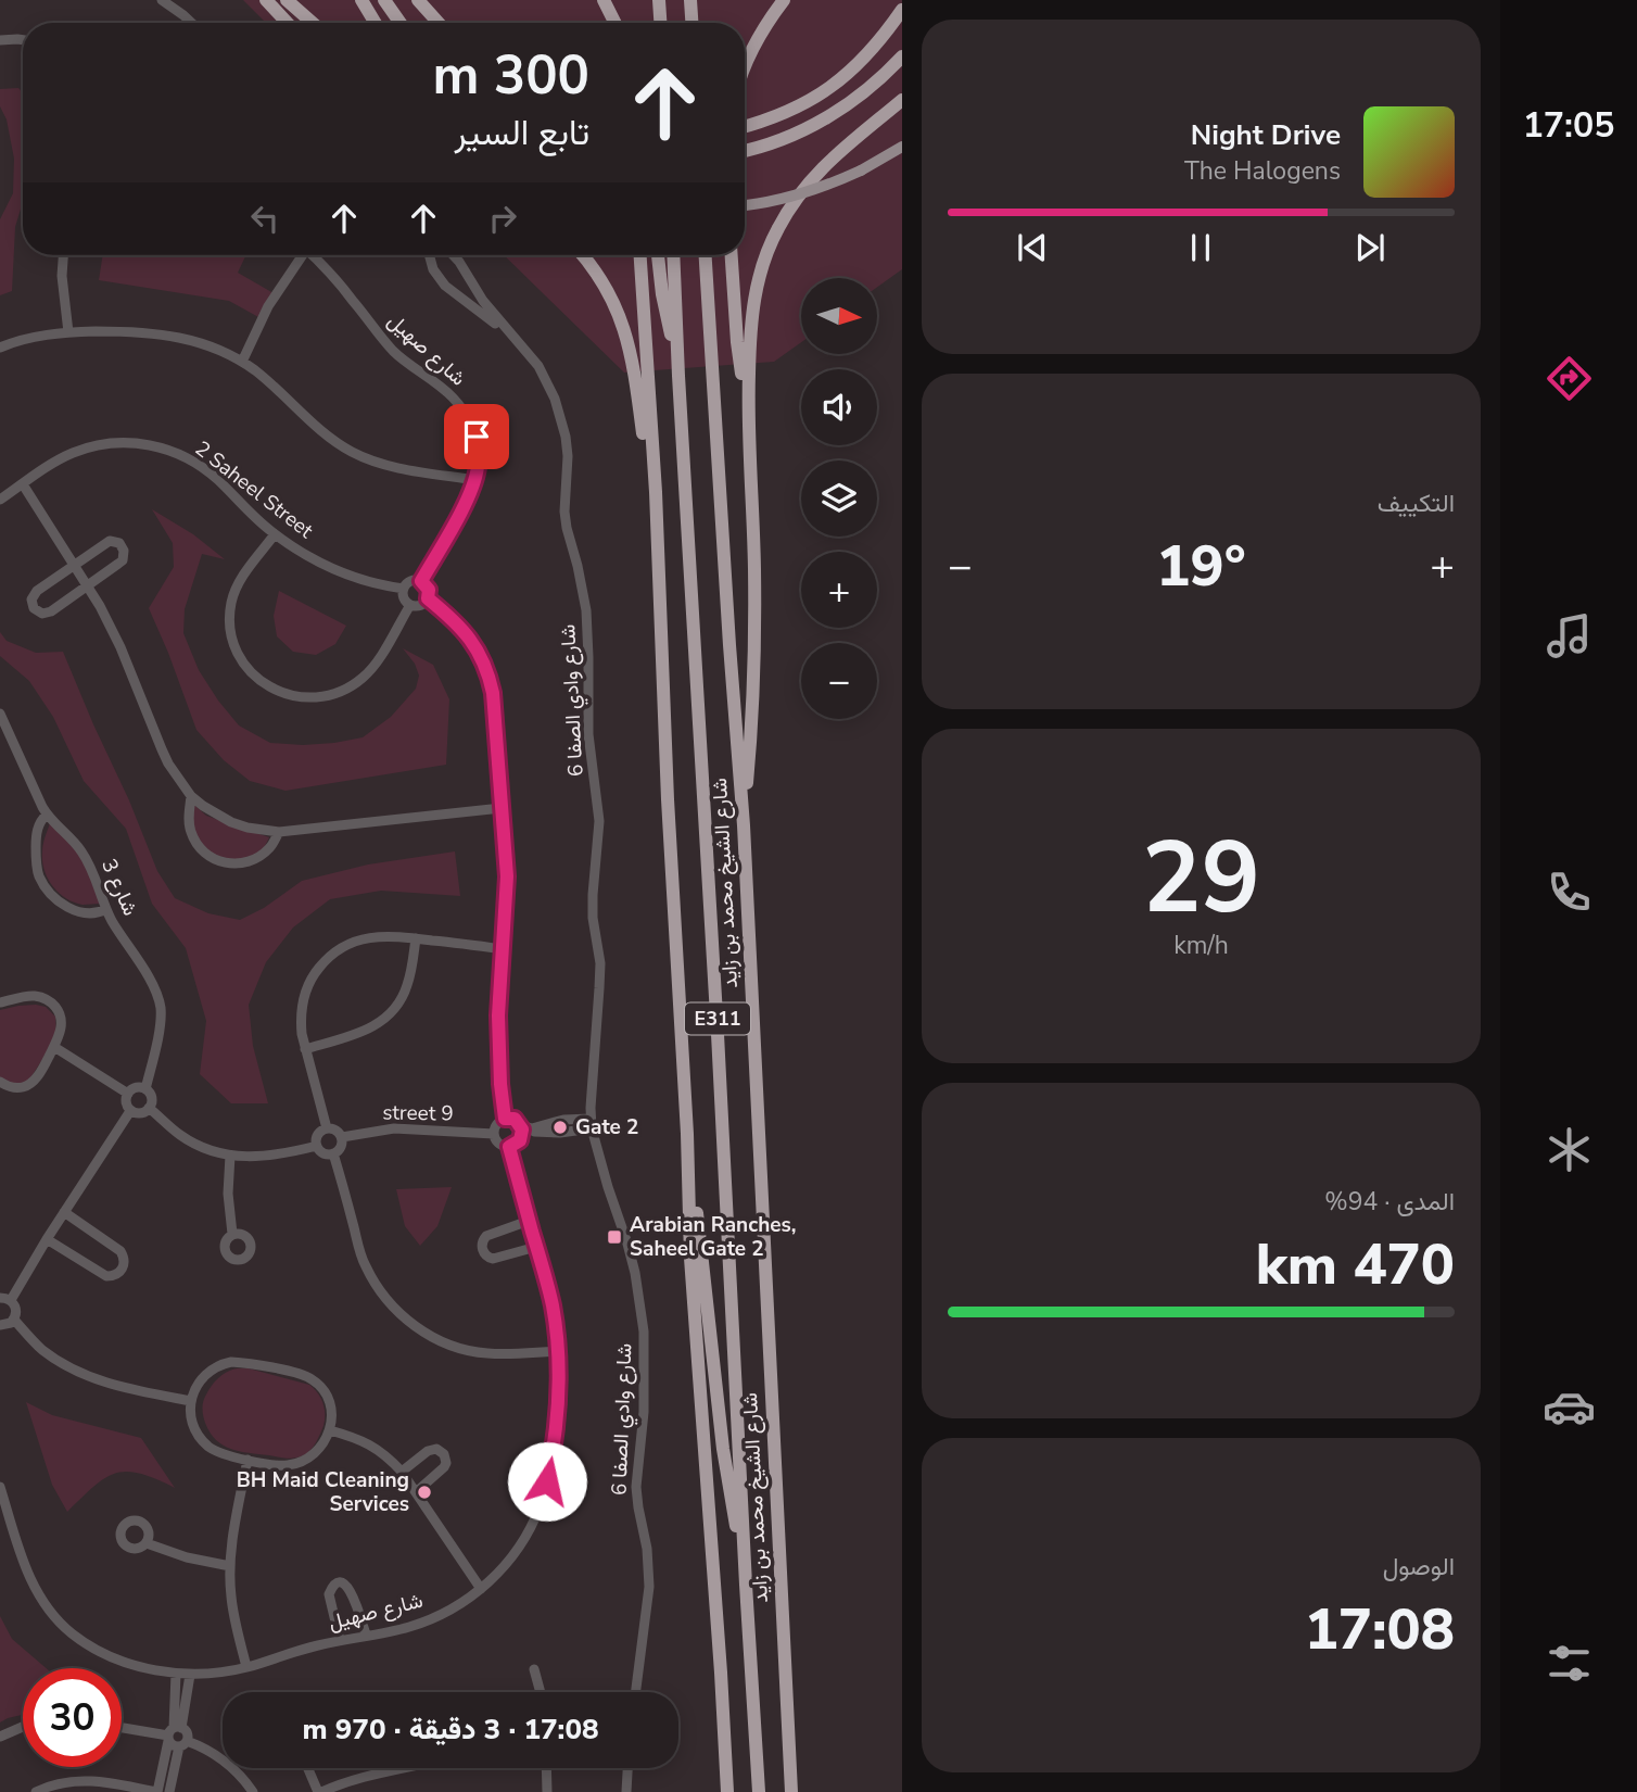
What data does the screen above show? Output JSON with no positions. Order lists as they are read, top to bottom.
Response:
{
  "streets": {
    "highway": ["شارع الشيخ محمد بن زايد", "E311"],
    "street": [
      "شارع صهيل",
      "2 Saheel Street",
      "شارع وادي الصفا 6",
      "3 شارع",
      "street 9"
    ]
  },
  "crossings": [
    ["شارع صهيل", "2 Saheel Street"],
    ["شارع صهيل", "street 9"]
  ],
  "places": {
    "other": ["Gate 2", "BH Maid Cleaning Services"],
    "transit": ["Arabian Ranches, Saheel Gate 2"]
  },
  "north": "right",
  "page": {
    "tabs": "17:05",
    "turn": ["300 m", "تابع السير"],
    "song": ["Night Drive", "The Halogens"],
    "map_buttons": ["+", "−"],
    "tile": [
      "التكييف",
      ["29", "km/h"],
      ["المدى · 94%", "470 km"],
      ["الوصول", "17:08"]
    ],
    "heat": ["−", "19°", "+"],
    "limit": "30",
    "trip": "17:08 · 3 دقيقة · 970 m"
  }
}
